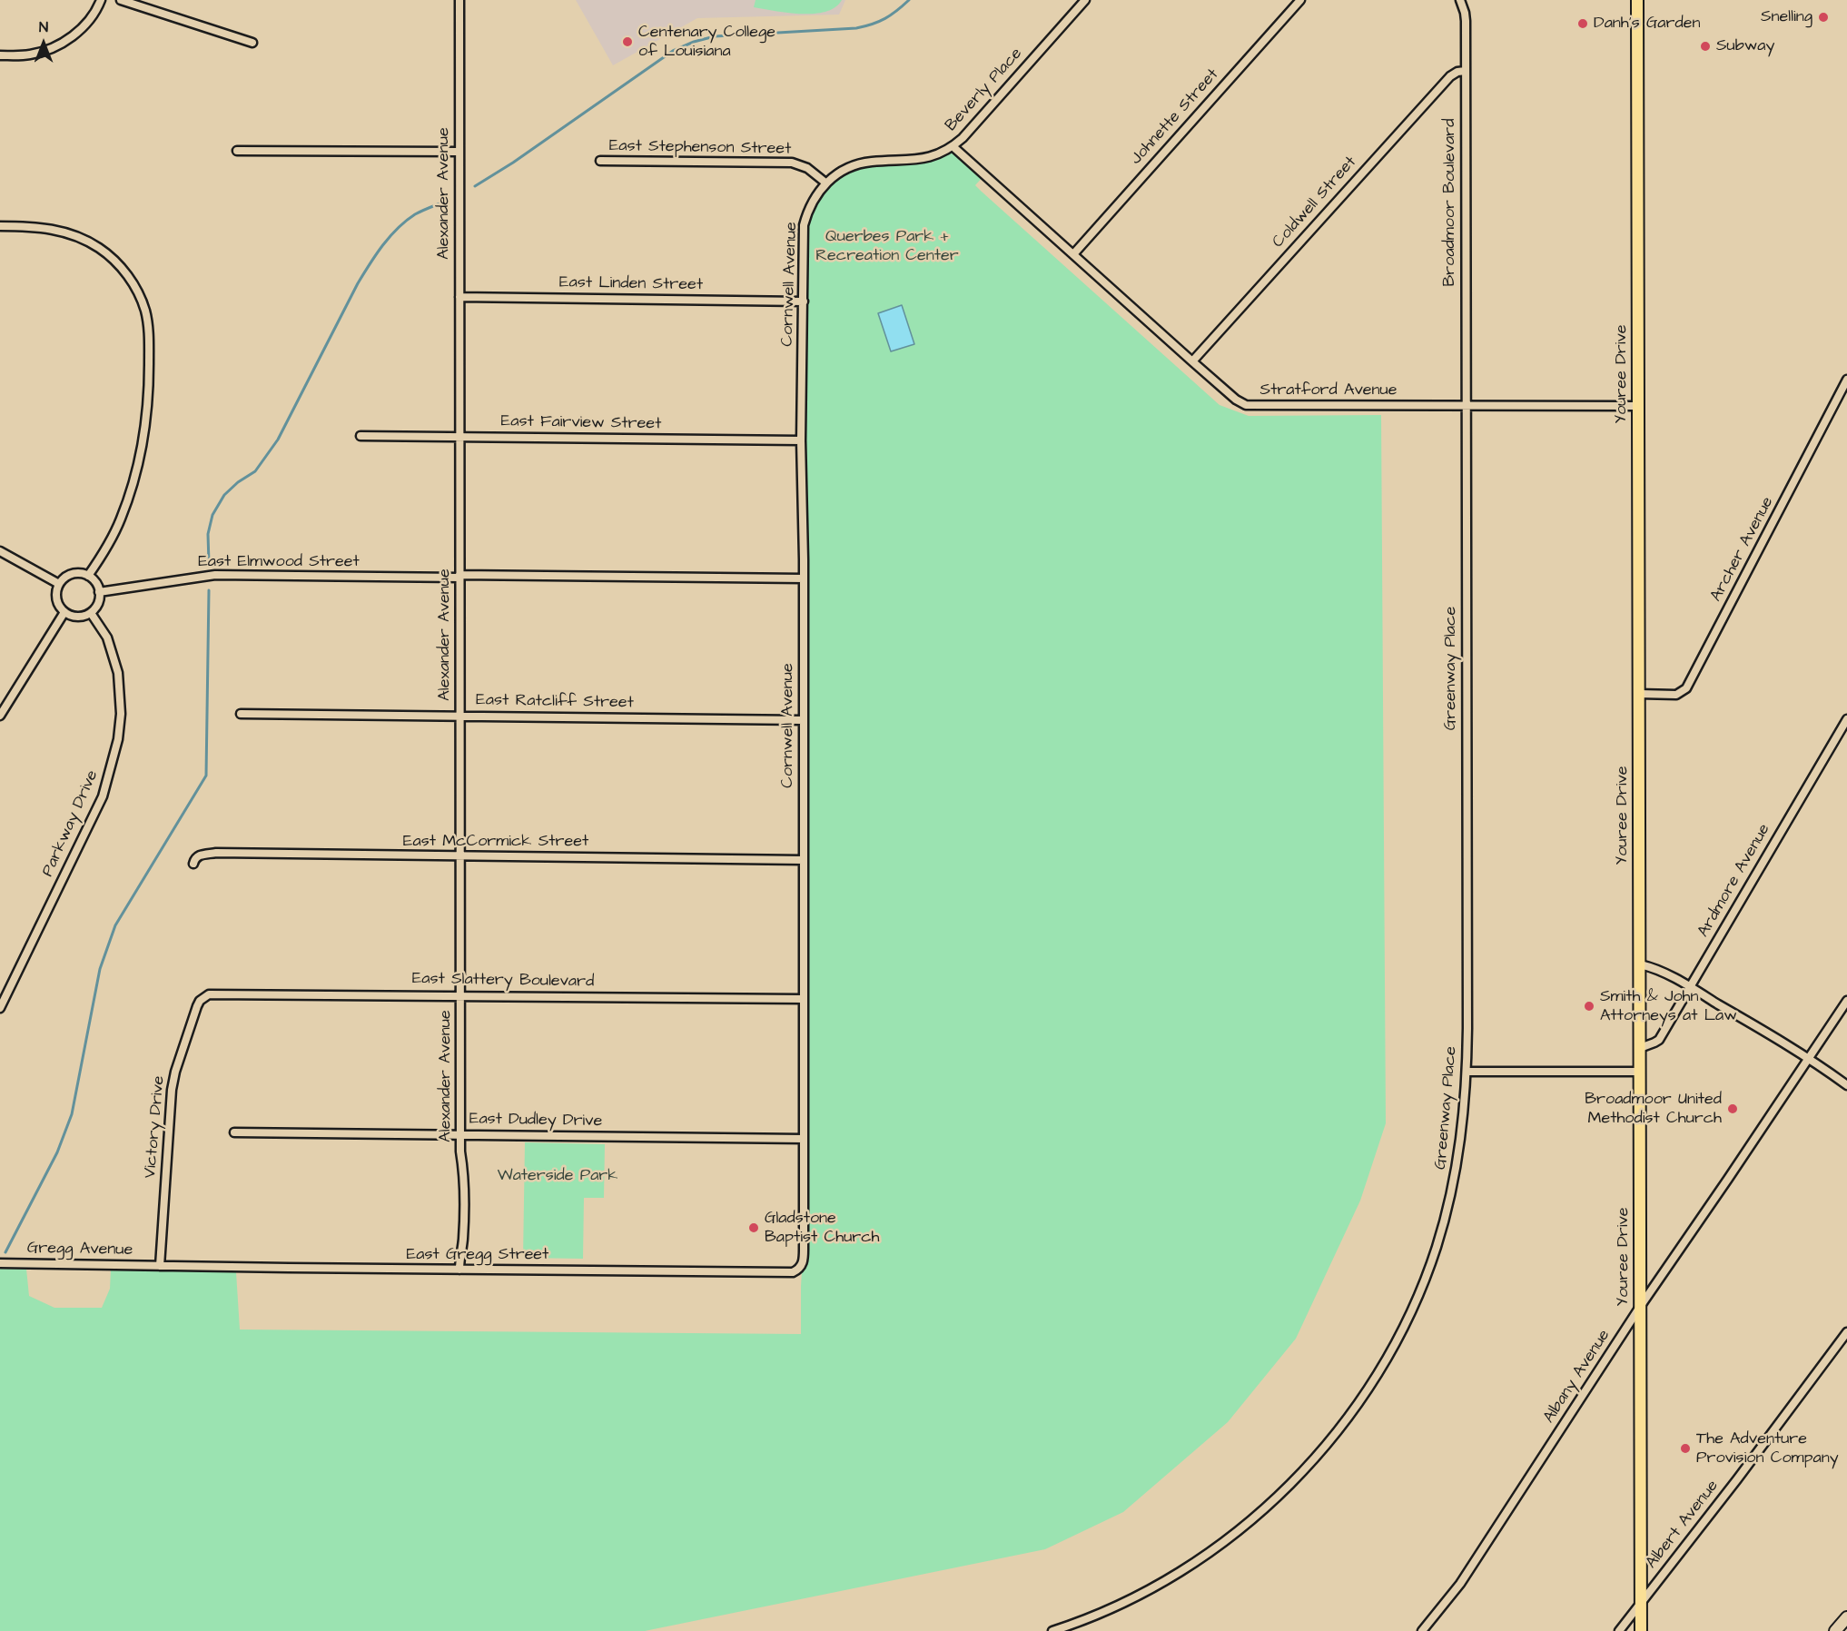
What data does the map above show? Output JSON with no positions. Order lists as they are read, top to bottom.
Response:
{
  "streets": {
    "main road": ["Youree Drive"],
    "street": [
      "Beverly Place",
      "Johnette Street",
      "East Stephenson Street",
      "Alexander Avenue",
      "Coldwell Street",
      "Broadmoor Boulevard",
      "East Linden Street",
      "Cornwell Avenue",
      "Stratford Avenue",
      "East Fairview Street",
      "Archer Avenue",
      "East Elmwood Street",
      "Greenway Place",
      "East Ratcliff Street",
      "Parkway Drive",
      "East McCormick Street",
      "Ardmore Avenue",
      "East Slattery Boulevard",
      "East Dudley Drive",
      "Victory Drive",
      "Gregg Avenue",
      "East Gregg Street",
      "Albany Avenue",
      "Albert Avenue"
    ]
  },
  "crossings": [
    ["Beverly Place", "East Stephenson Street"],
    ["Beverly Place", "Cornwell Avenue"],
    ["Beverly Place", "Stratford Avenue"],
    ["Johnette Street", "Stratford Avenue"],
    ["East Stephenson Street", "Cornwell Avenue"],
    ["Alexander Avenue", "East Linden Street"],
    ["Alexander Avenue", "East Fairview Street"],
    ["Alexander Avenue", "East Elmwood Street"],
    ["Alexander Avenue", "East Ratcliff Street"],
    ["Alexander Avenue", "East McCormick Street"],
    ["Alexander Avenue", "East Slattery Boulevard"],
    ["Alexander Avenue", "East Dudley Drive"],
    ["Alexander Avenue", "East Gregg Street"],
    ["Coldwell Street", "Broadmoor Boulevard"],
    ["Coldwell Street", "Stratford Avenue"],
    ["Broadmoor Boulevard", "Stratford Avenue"],
    ["Broadmoor Boulevard", "Greenway Place"],
    ["East Linden Street", "Cornwell Avenue"],
    ["Cornwell Avenue", "East Fairview Street"],
    ["Cornwell Avenue", "East Elmwood Street"],
    ["Cornwell Avenue", "East Ratcliff Street"],
    ["Cornwell Avenue", "East McCormick Street"],
    ["Cornwell Avenue", "East Slattery Boulevard"],
    ["Cornwell Avenue", "East Dudley Drive"],
    ["Cornwell Avenue", "East Gregg Street"],
    ["Youree Drive", "Stratford Avenue"],
    ["Youree Drive", "Archer Avenue"],
    ["Youree Drive", "Ardmore Avenue"],
    ["Youree Drive", "Albany Avenue"],
    ["Youree Drive", "Albert Avenue"],
    ["Stratford Avenue", "Greenway Place"],
    ["East Elmwood Street", "Parkway Drive"],
    ["East Slattery Boulevard", "Victory Drive"],
    ["Victory Drive", "Gregg Avenue"],
    ["Victory Drive", "East Gregg Street"],
    ["Gregg Avenue", "East Gregg Street"]
  ],
  "parks": ["Querbes Park + Recreation Center", "Waterside Park"],
  "places": [
    "Snelling",
    "Danh's Garden",
    "Centenary College of Louisiana",
    "Subway",
    "Smith & John Attorneys at Law",
    "Broadmoor United Methodist Church",
    "Gladstone Baptist Church",
    "The Adventure Provision Company"
  ],
  "north": "top"
}
